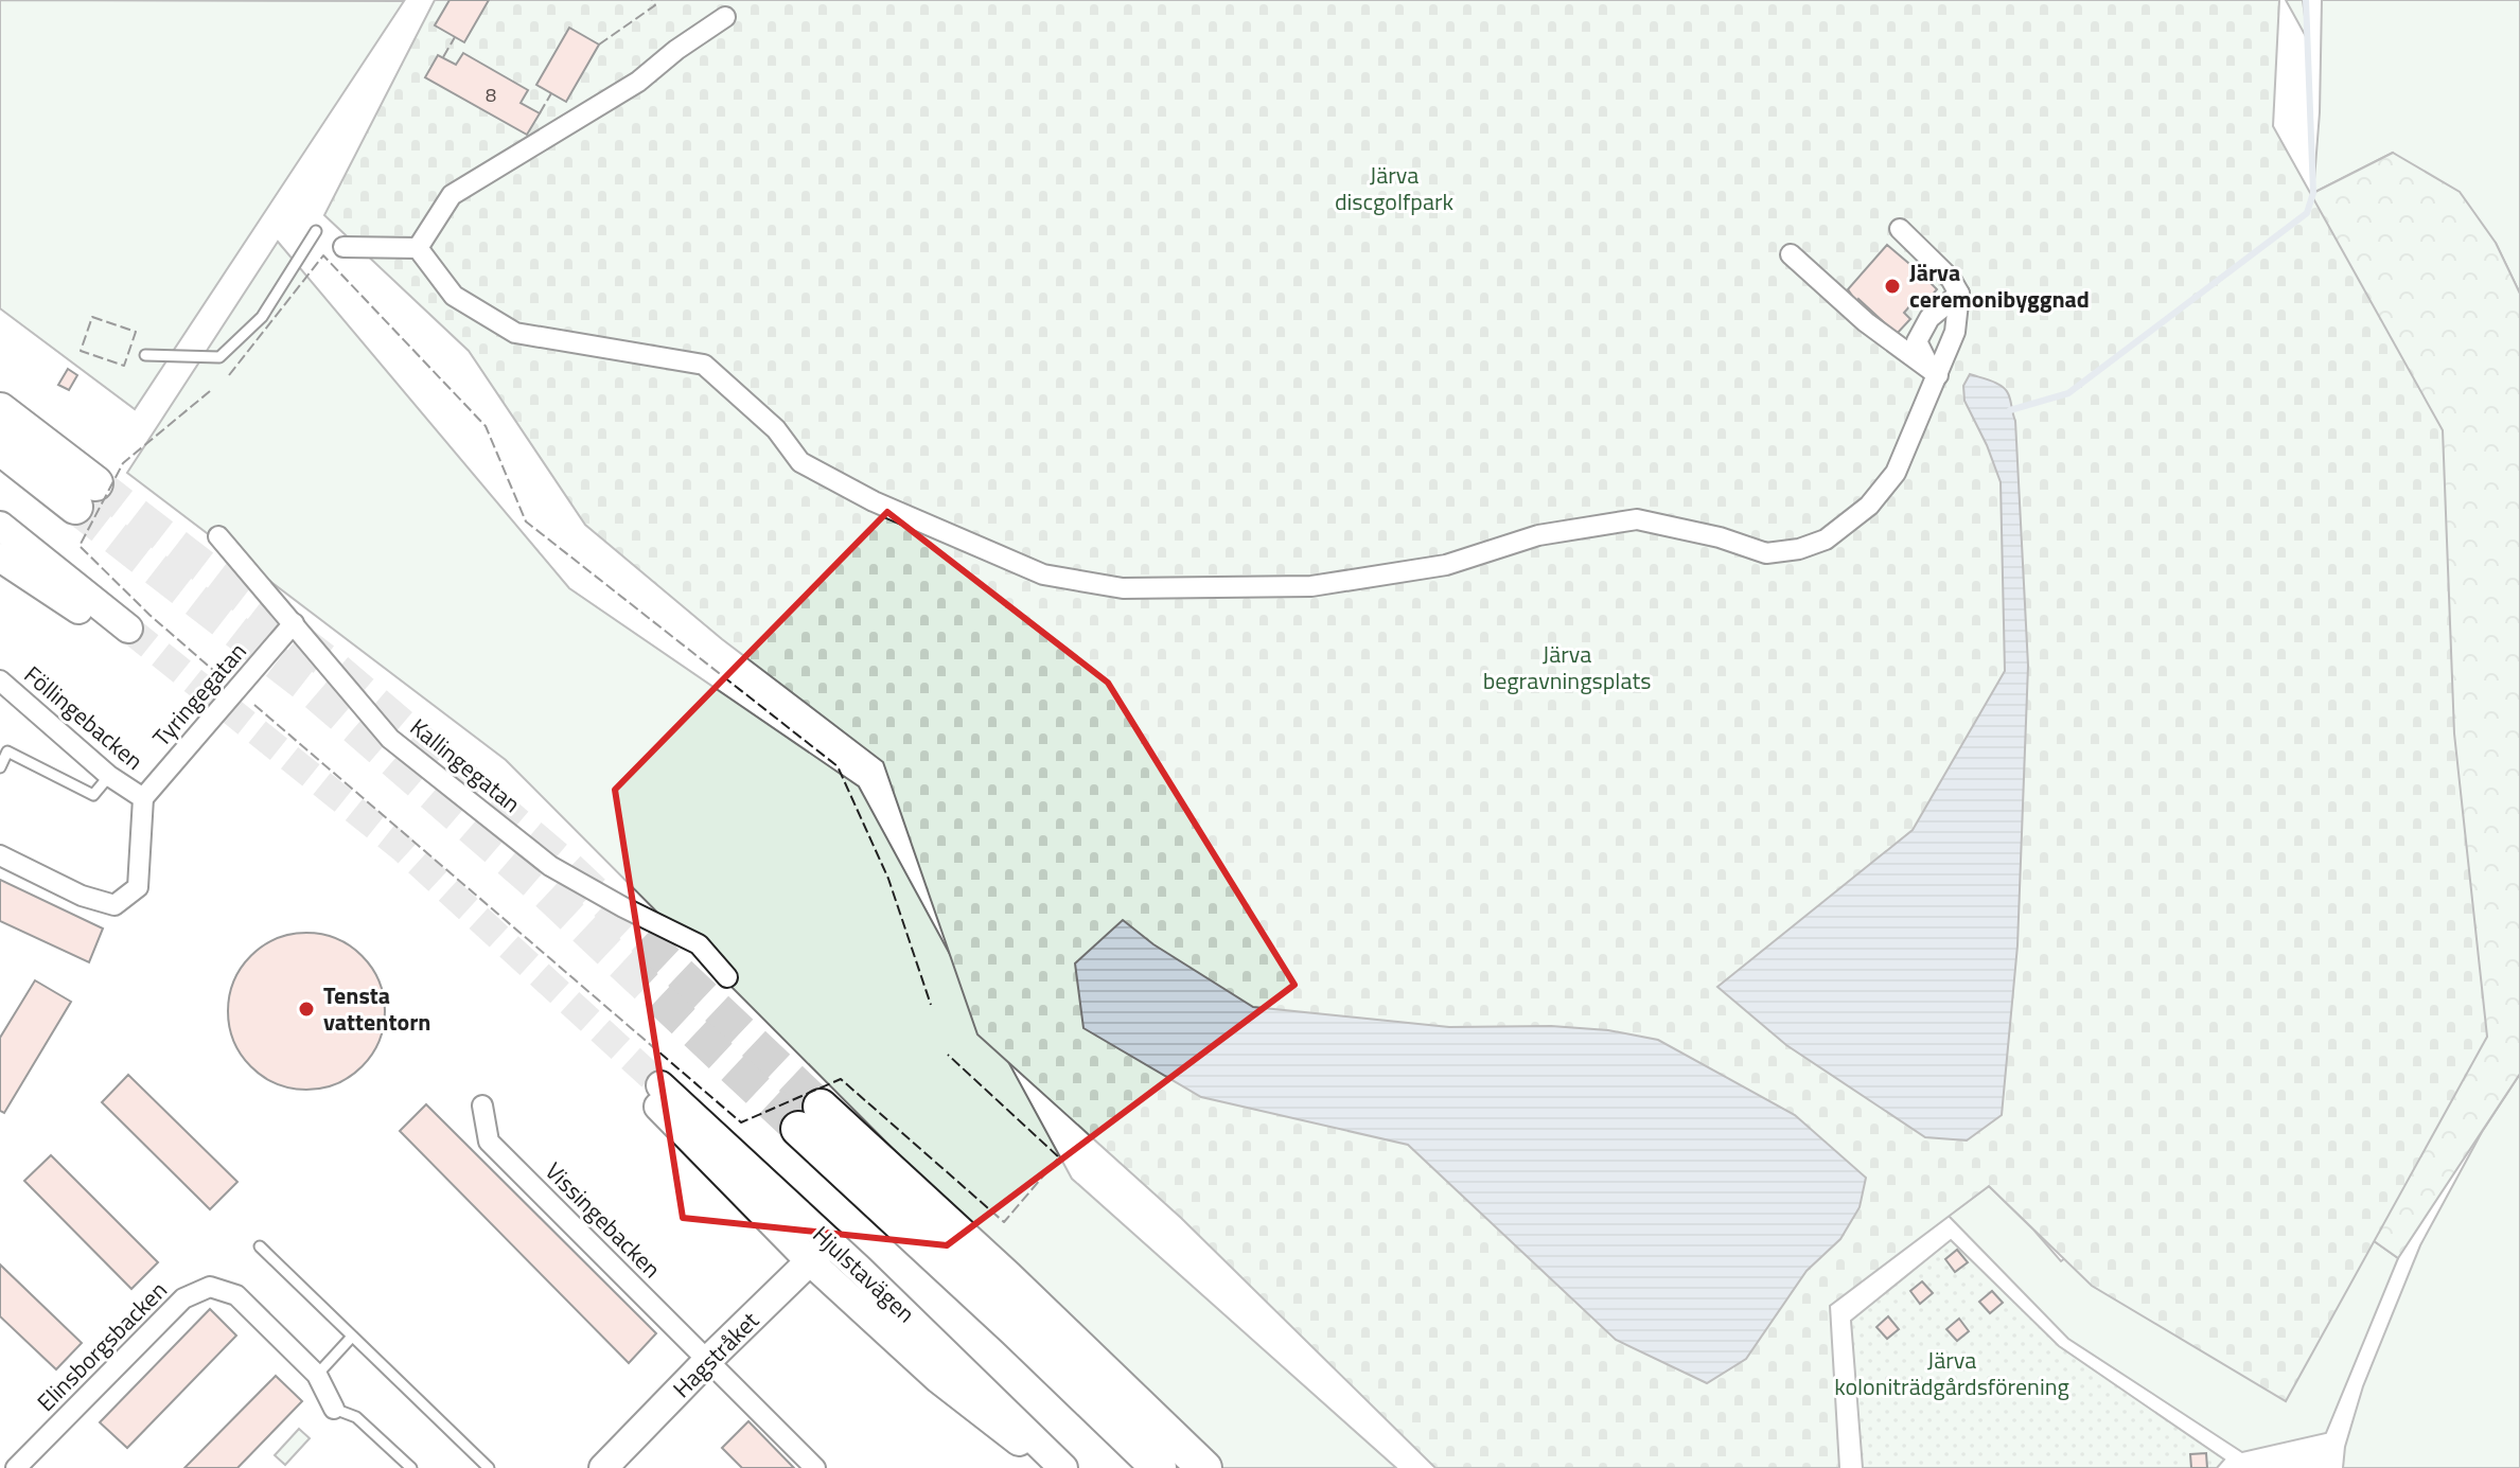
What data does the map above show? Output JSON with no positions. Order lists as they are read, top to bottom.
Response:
{
  "streets": {
    "main road": ["Hjulstavägen", "Hagstråket"],
    "street": [
      "Tyringegatan",
      "Föllingebacken",
      "Kallingegatan",
      "Vissingebacken",
      "Elinsborgsbacken"
    ]
  },
  "crossings": [
    ["Tyringegatan", "Föllingebacken"],
    ["Tyringegatan", "Kallingegatan"],
    ["Vissingebacken", "Hagstråket"],
    ["Hjulstavägen", "Hagstråket"]
  ],
  "parks": ["Järva discgolfpark", "Järva begravningsplats", "Järva koloniträdgårdsförening"],
  "places": ["Järva ceremonibyggnad", "Tensta vattentorn"],
  "house_numbers": ["8"]
}
